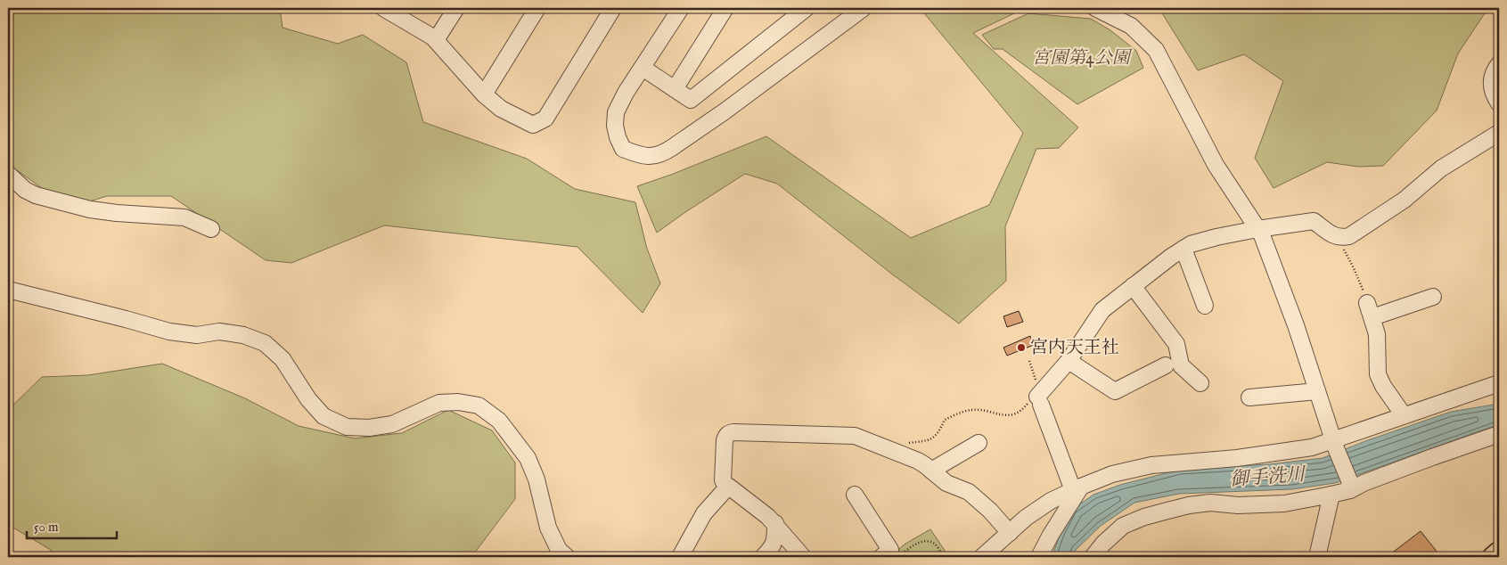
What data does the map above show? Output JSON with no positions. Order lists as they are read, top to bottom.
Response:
{
  "water": ["御手洗川"],
  "parks": ["宮園第4公園"],
  "places": ["宮内天王社"],
  "scale_bar": "50 m"
}
